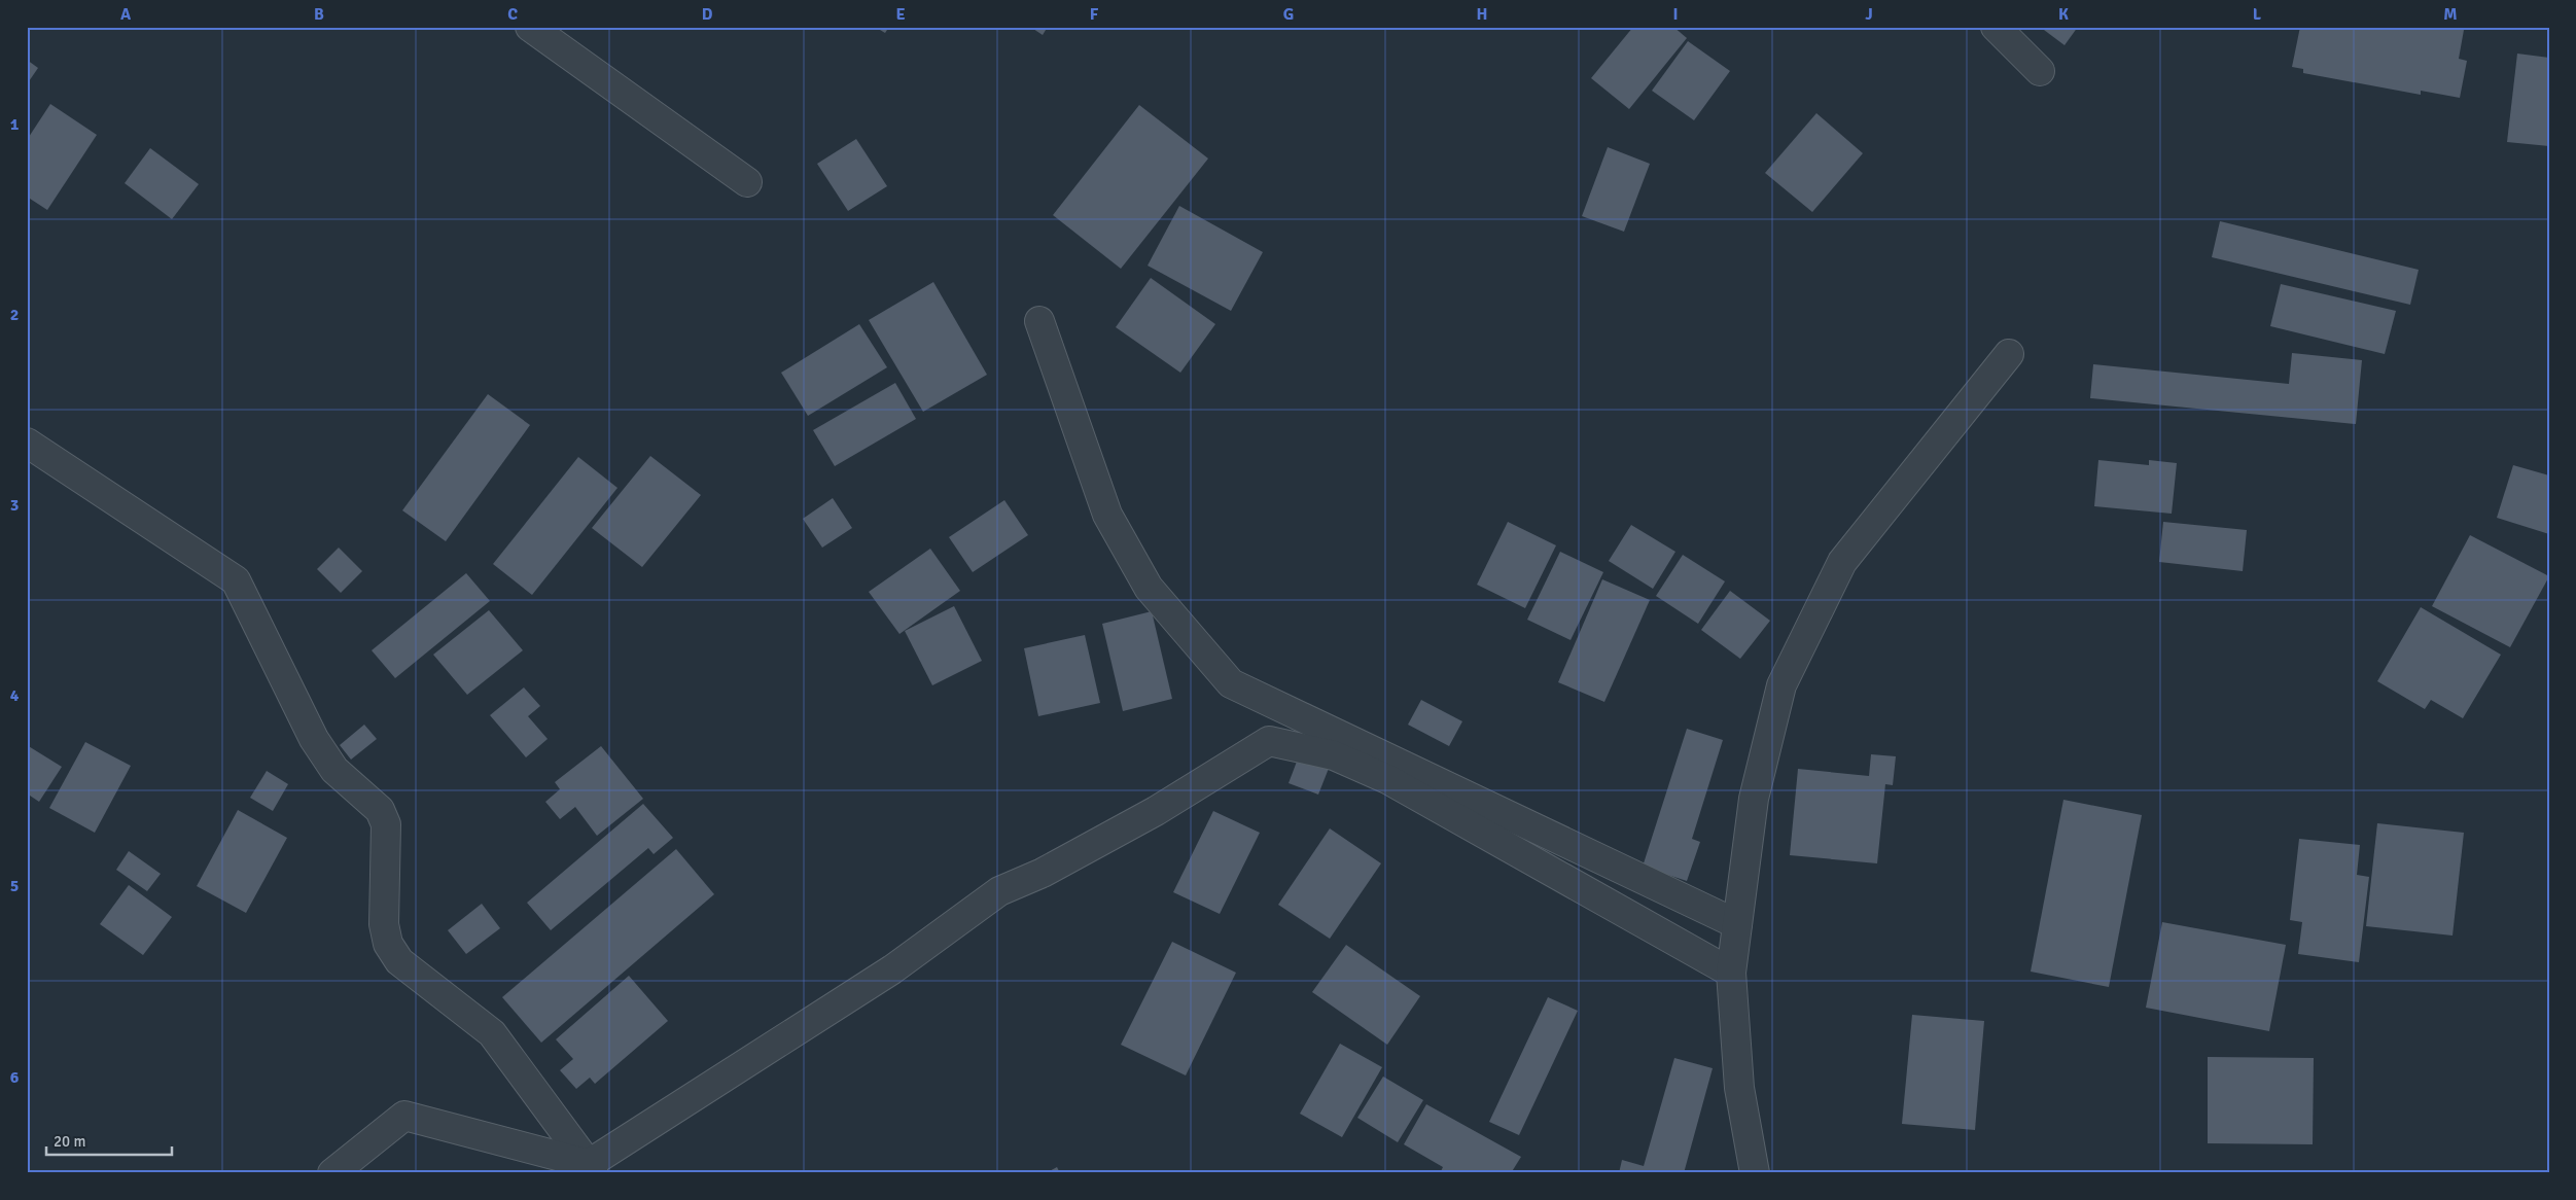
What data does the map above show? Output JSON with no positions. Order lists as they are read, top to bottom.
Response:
{
  "scale_bar": "20 m",
  "grid": {
    "columns": [
      "A",
      "B",
      "C",
      "D",
      "E",
      "F",
      "G",
      "H",
      "I",
      "J",
      "K",
      "L",
      "M"
    ],
    "rows": [
      "1",
      "2",
      "3",
      "4",
      "5",
      "6"
    ]
  }
}
